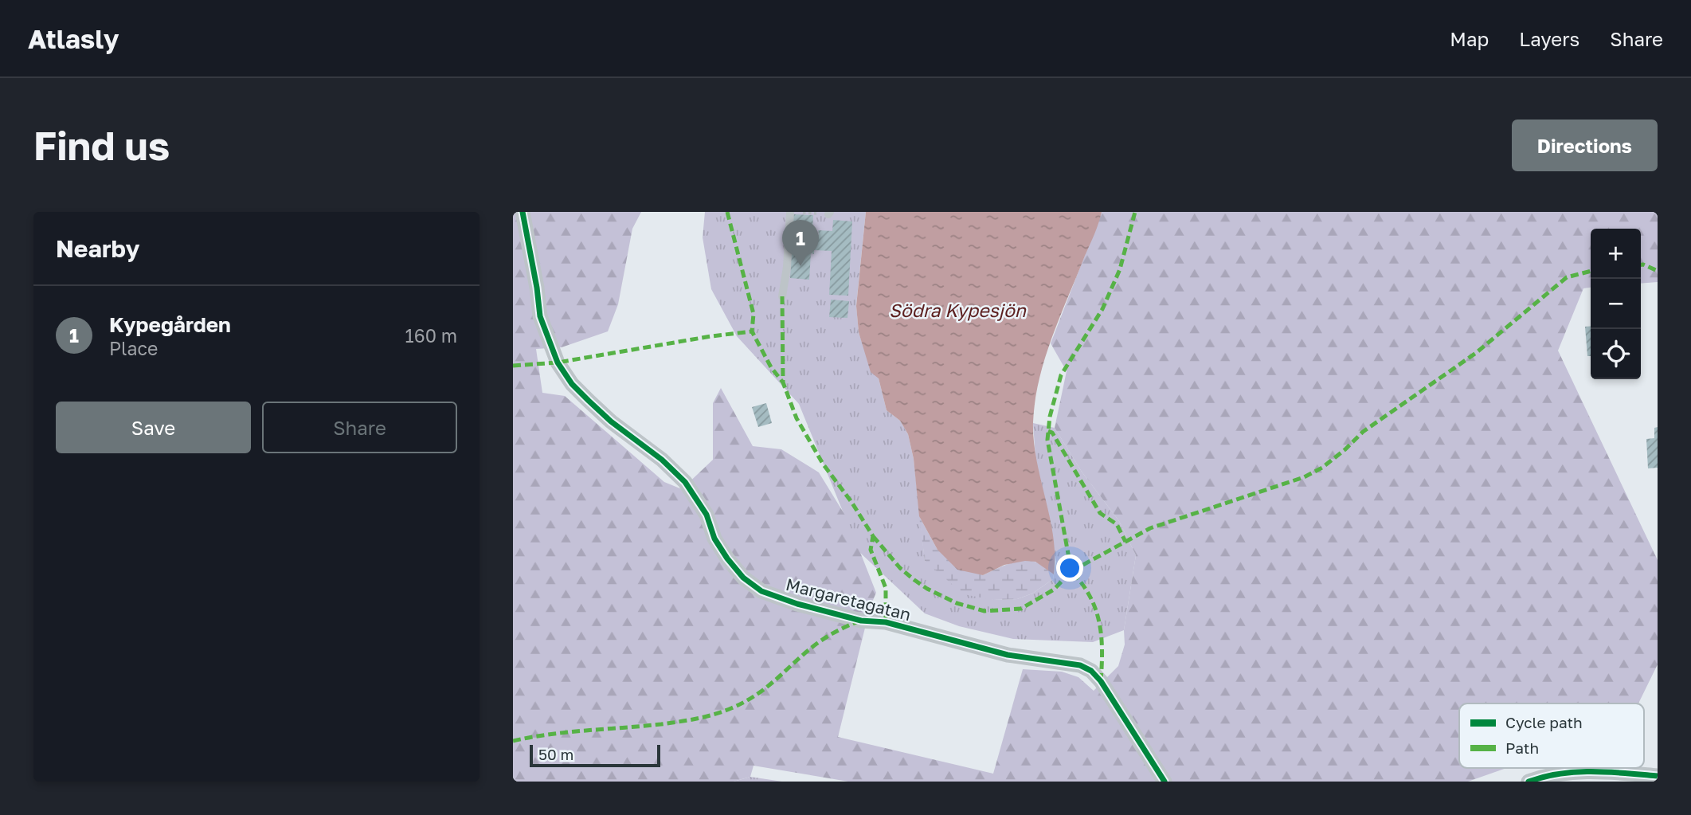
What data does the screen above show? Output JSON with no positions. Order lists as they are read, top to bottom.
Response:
{
  "streets": {
    "street": ["Margaretagatan"]
  },
  "water": ["Södra Kypesjön"],
  "legend": ["Cycle path", "Path"],
  "scale_bar": "50 m",
  "page": {
    "header": "Atlasly",
    "nav": ["Map", "Layers", "Share"],
    "buttons": [
      "Directions",
      ["Save", "Share"]
    ],
    "title": "Find us",
    "heading": "Nearby",
    "pins": "1",
    "map_buttons": ["+", "−"],
    "list": [
      {
        "mark": "1",
        "name": "Kypegården",
        "note": "Place",
        "value": "160 m"
      }
    ],
    "scale": "50 m"
  }
}
